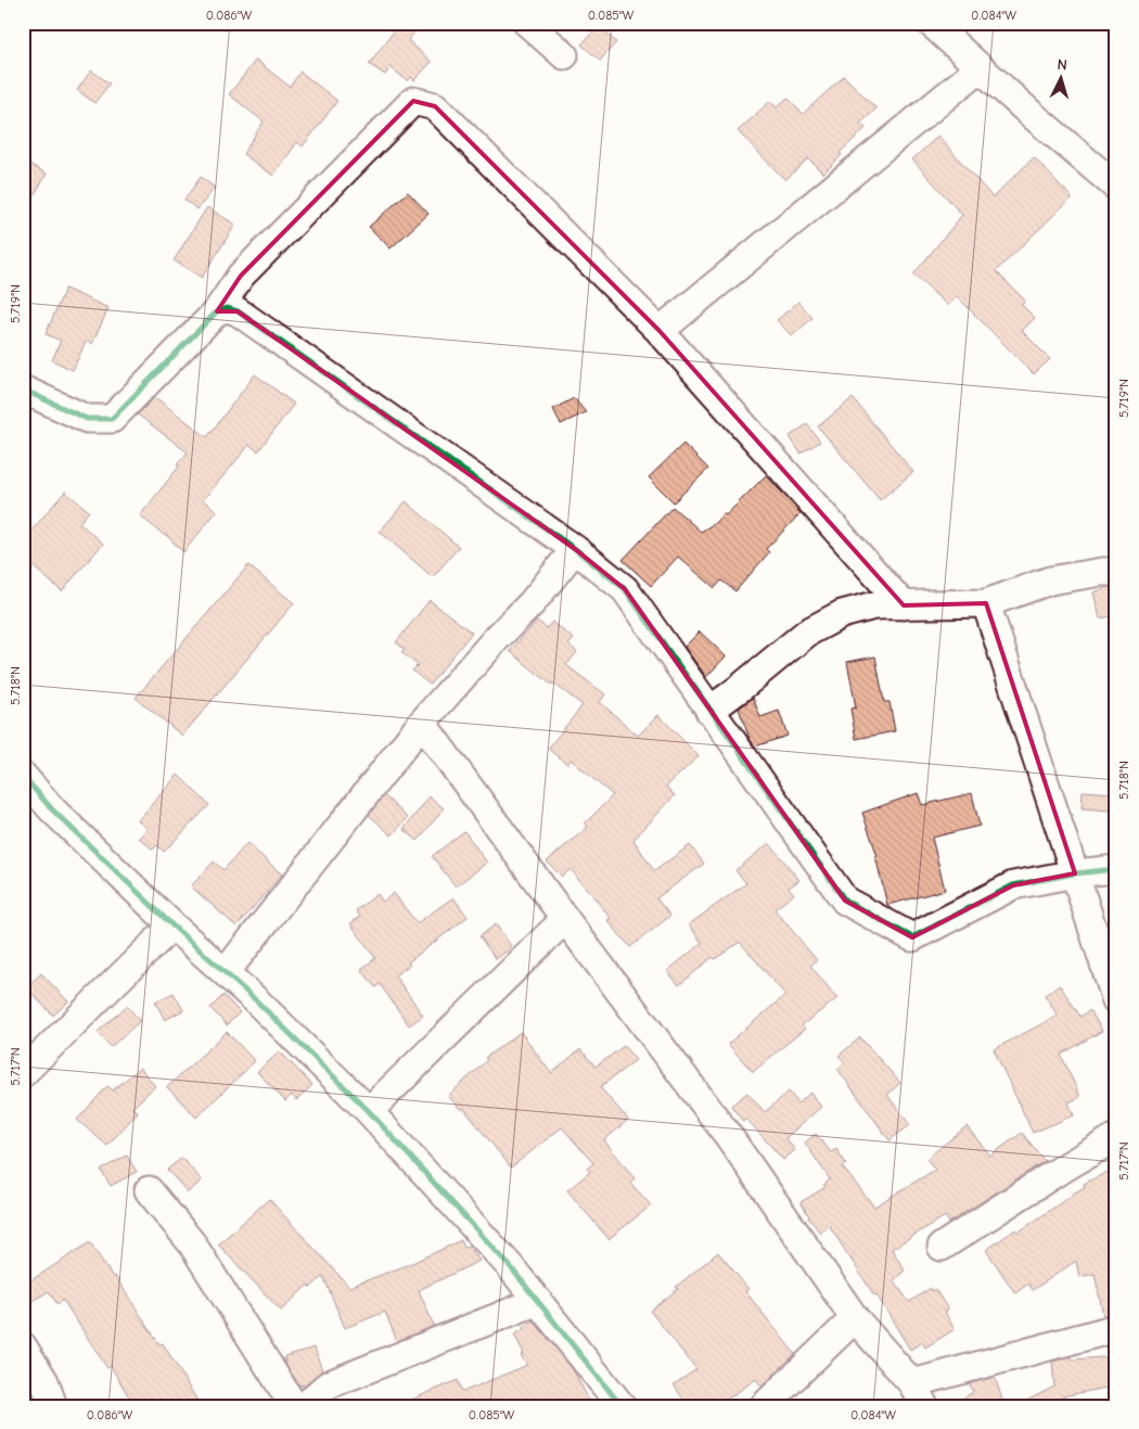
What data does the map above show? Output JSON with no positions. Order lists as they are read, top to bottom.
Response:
{
  "north": "top",
  "coordinates": [
    "0.086°W",
    "0.085°W",
    "0.084°W",
    "5.719°N",
    "5.718°N",
    "5.717°N"
  ]
}
